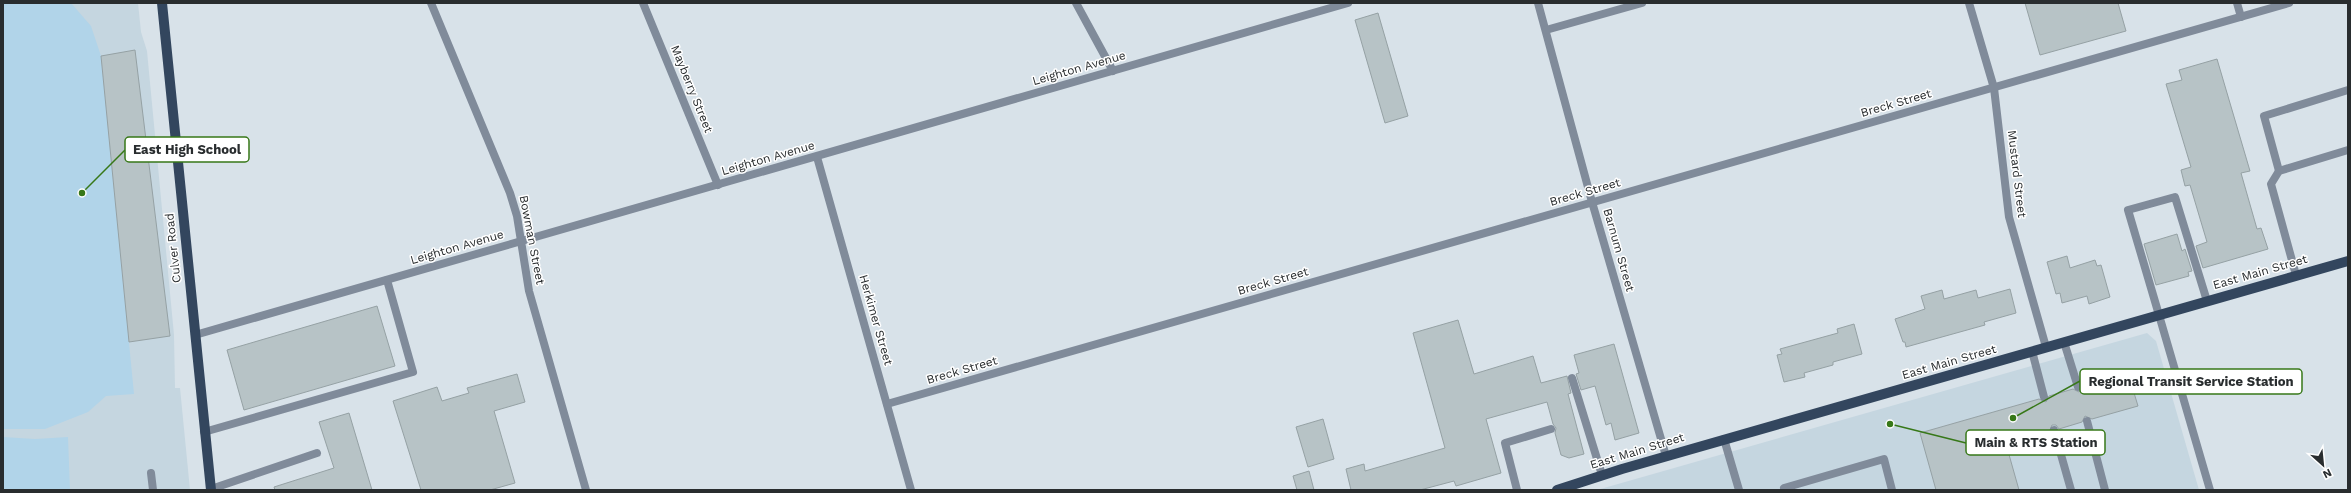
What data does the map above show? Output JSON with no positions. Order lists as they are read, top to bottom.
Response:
{
  "streets": {
    "main road": ["Culver Road", "East Main Street"],
    "street": [
      "Leighton Avenue",
      "Mayberry Street",
      "Breck Street",
      "Mustard Street",
      "Bowman Street",
      "Barnum Street",
      "Herkimer Street"
    ]
  },
  "crossings": [
    ["Leighton Avenue", "Mayberry Street"],
    ["Leighton Avenue", "Bowman Street"],
    ["Leighton Avenue", "Culver Road"],
    ["Leighton Avenue", "Herkimer Street"],
    ["Breck Street", "Mustard Street"],
    ["Breck Street", "Barnum Street"],
    ["Breck Street", "Herkimer Street"],
    ["Mustard Street", "East Main Street"],
    ["Barnum Street", "East Main Street"]
  ],
  "places": ["East High School", "Regional Transit Service Station", "Main & RTS Station"],
  "north": "bottom right"
}
